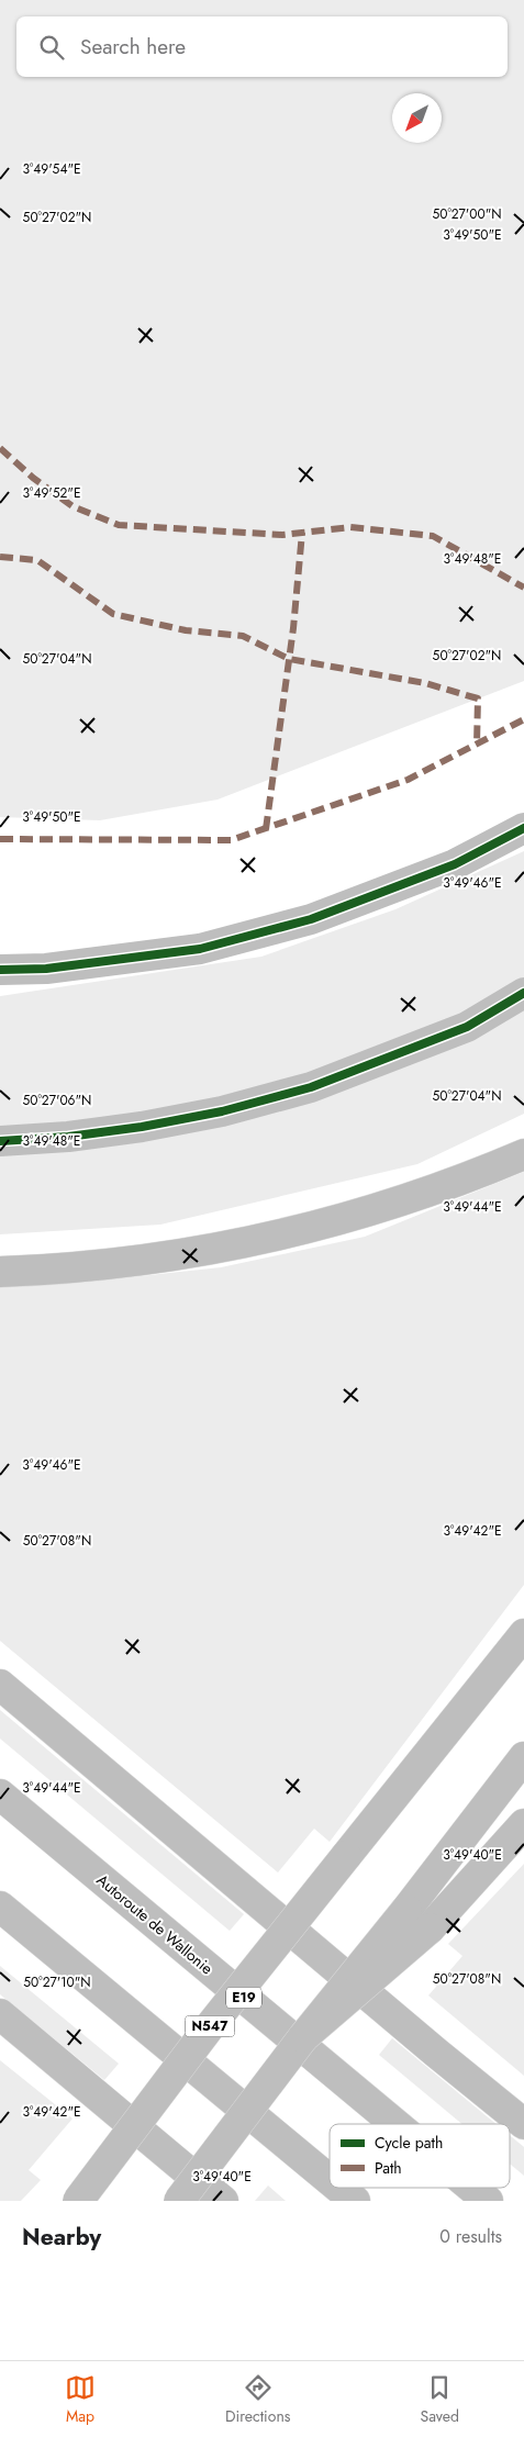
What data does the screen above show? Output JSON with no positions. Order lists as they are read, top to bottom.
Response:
{
  "streets": {
    "main road": ["Autoroute de Wallonie", "E19", "N547"]
  },
  "legend": ["Cycle path", "Path"],
  "north": "bottom left",
  "page": {
    "search": "Search here",
    "heading": ["Nearby", "0 results"],
    "nav": ["Map", "Directions", "Saved"]
  },
  "coordinates": [
    "3°49'54\"E",
    "50°27'00\"N",
    "50°27'02\"N",
    "3°49'50\"E",
    "3°49'52\"E",
    "3°49'48\"E",
    "50°27'04\"N",
    "3°49'46\"E",
    "50°27'06\"N",
    "3°49'44\"E",
    "3°49'42\"E",
    "50°27'08\"N",
    "3°49'40\"E",
    "50°27'10\"N"
  ]
}
